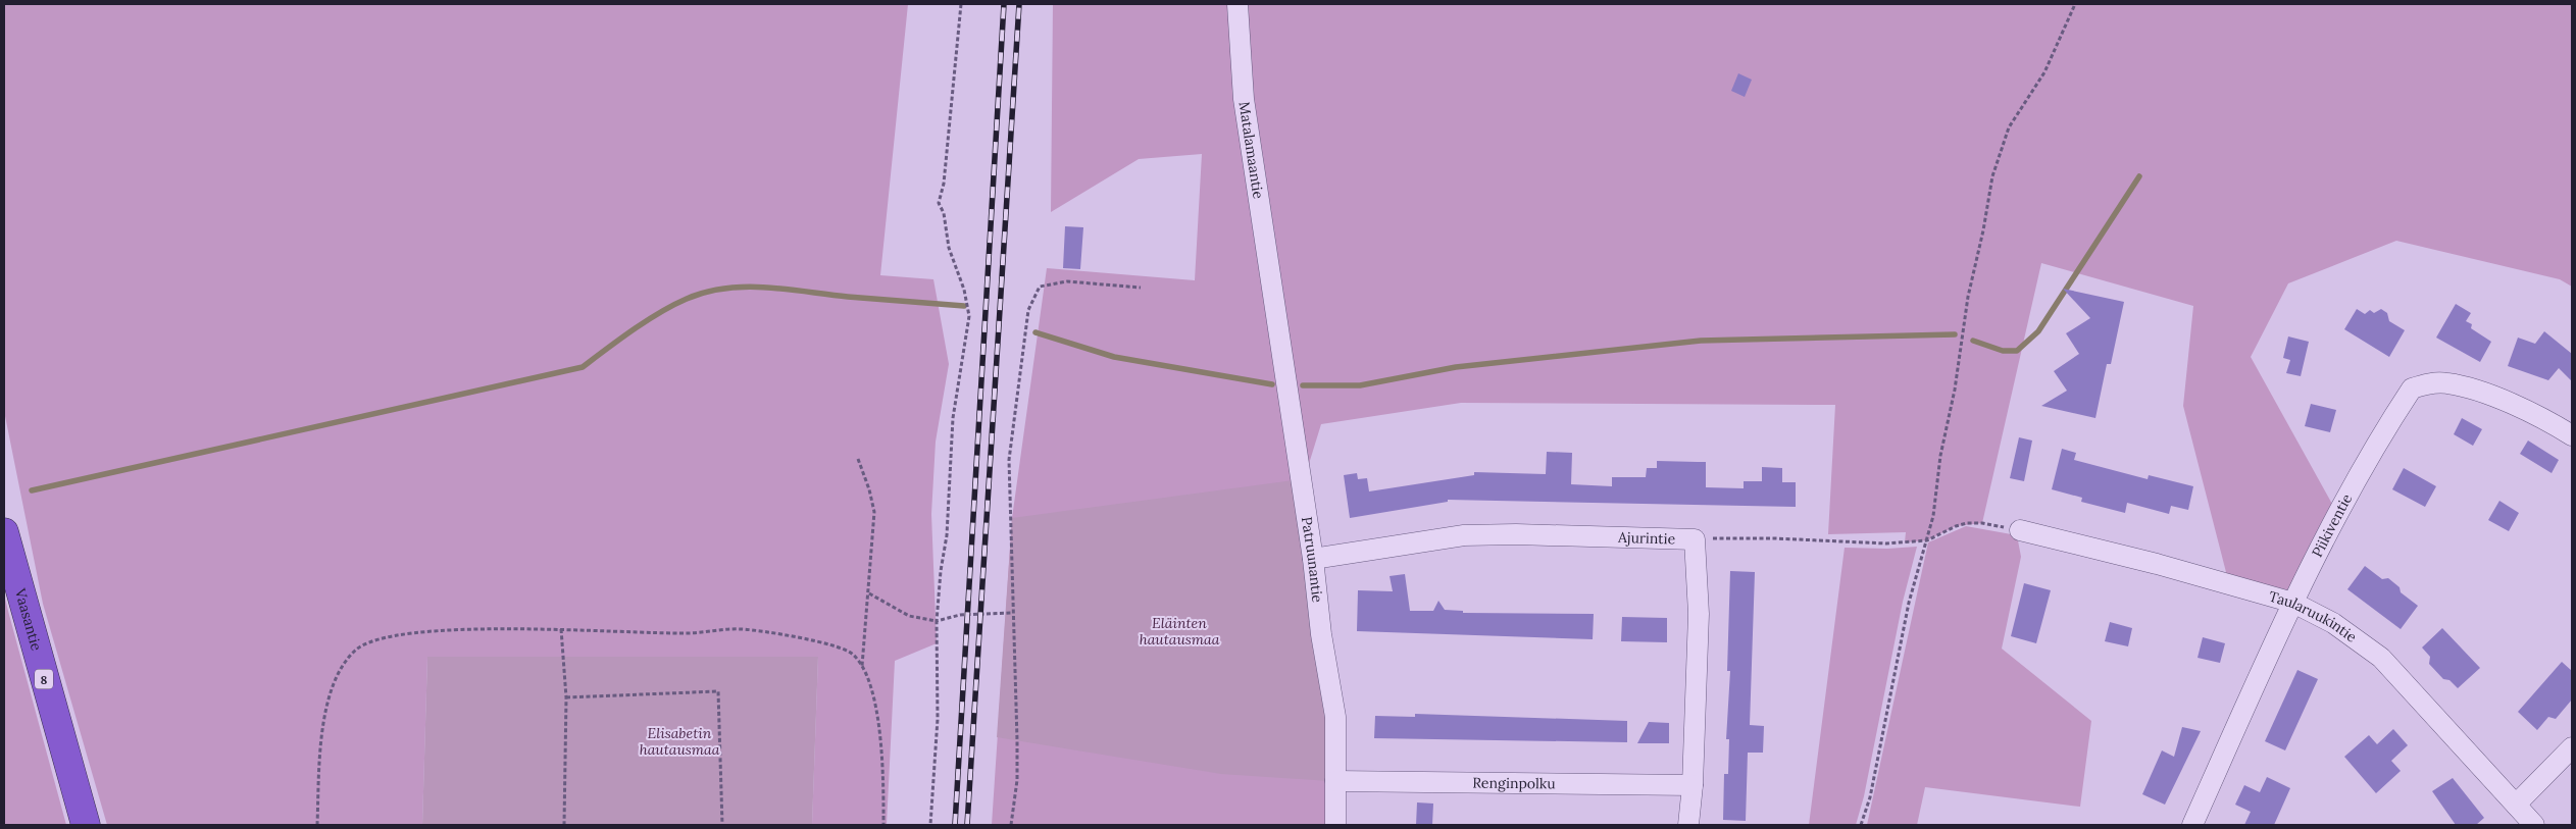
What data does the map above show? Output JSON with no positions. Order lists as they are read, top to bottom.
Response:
{
  "streets": {
    "highway": ["Vaasantie", "8"],
    "street": [
      "Matalamaantie",
      "Piikiventie",
      "Ajurintie",
      "Patruunantie",
      "Taularuukintie",
      "Renginpolku"
    ]
  },
  "crossings": [
    ["Matalamaantie", "Patruunantie"],
    ["Piikiventie", "Taularuukintie"],
    ["Ajurintie", "Patruunantie"],
    ["Ajurintie", "Renginpolku"],
    ["Patruunantie", "Renginpolku"]
  ],
  "parks": ["Eläinten hautausmaa", "Elisabetin hautausmaa"]
}
